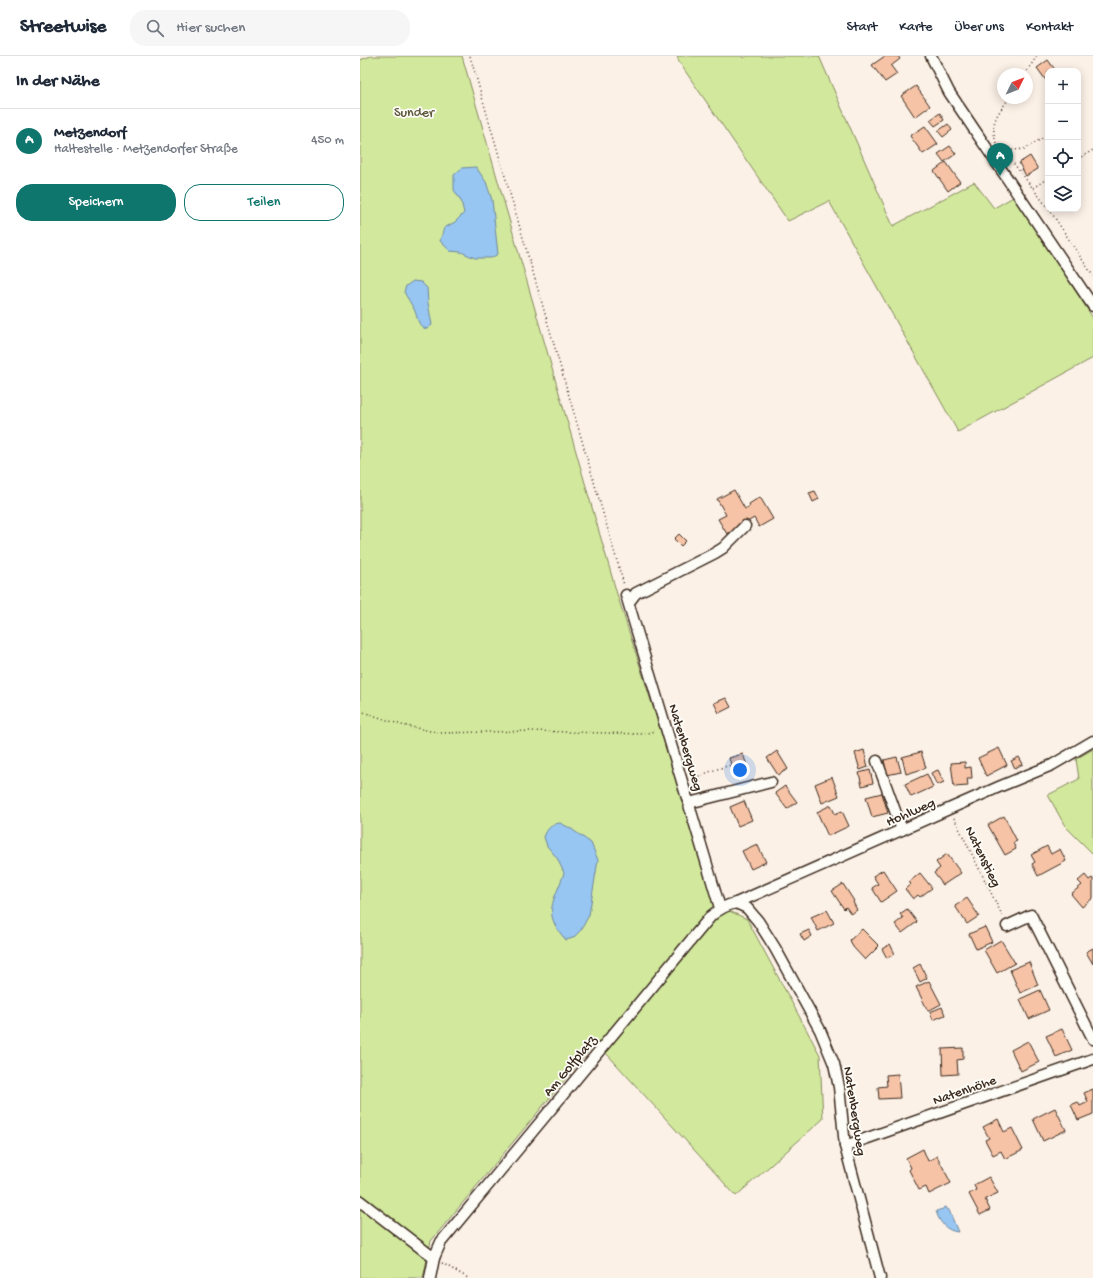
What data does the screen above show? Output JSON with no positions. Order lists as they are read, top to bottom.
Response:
{
  "streets": {
    "street": [
      "Natenbergweg",
      "Hohlweg",
      "Am Golfplatz",
      "Natenhöhe"
    ],
    "path": ["Natenstieg"]
  },
  "crossings": [
    ["Natenbergweg", "Hohlweg"],
    ["Natenbergweg", "Am Golfplatz"],
    ["Natenbergweg", "Natenhöhe"],
    ["Hohlweg", "Natenstieg"],
    ["Hohlweg", "Am Golfplatz"]
  ],
  "parks": ["Sunder"],
  "north": "top right",
  "page": {
    "header": "Streetwise",
    "search": "Hier suchen",
    "nav": [
      "Start",
      "Karte",
      "Über uns",
      "Kontakt"
    ],
    "heading": "In der Nähe",
    "map_buttons": ["+", "−"],
    "list": [
      {
        "mark": "A",
        "name": "Metzendorf",
        "note": "Haltestelle · Metzendorfer Straße",
        "value": "450 m"
      }
    ],
    "pins": "A",
    "buttons": ["Speichern", "Teilen"]
  }
}
